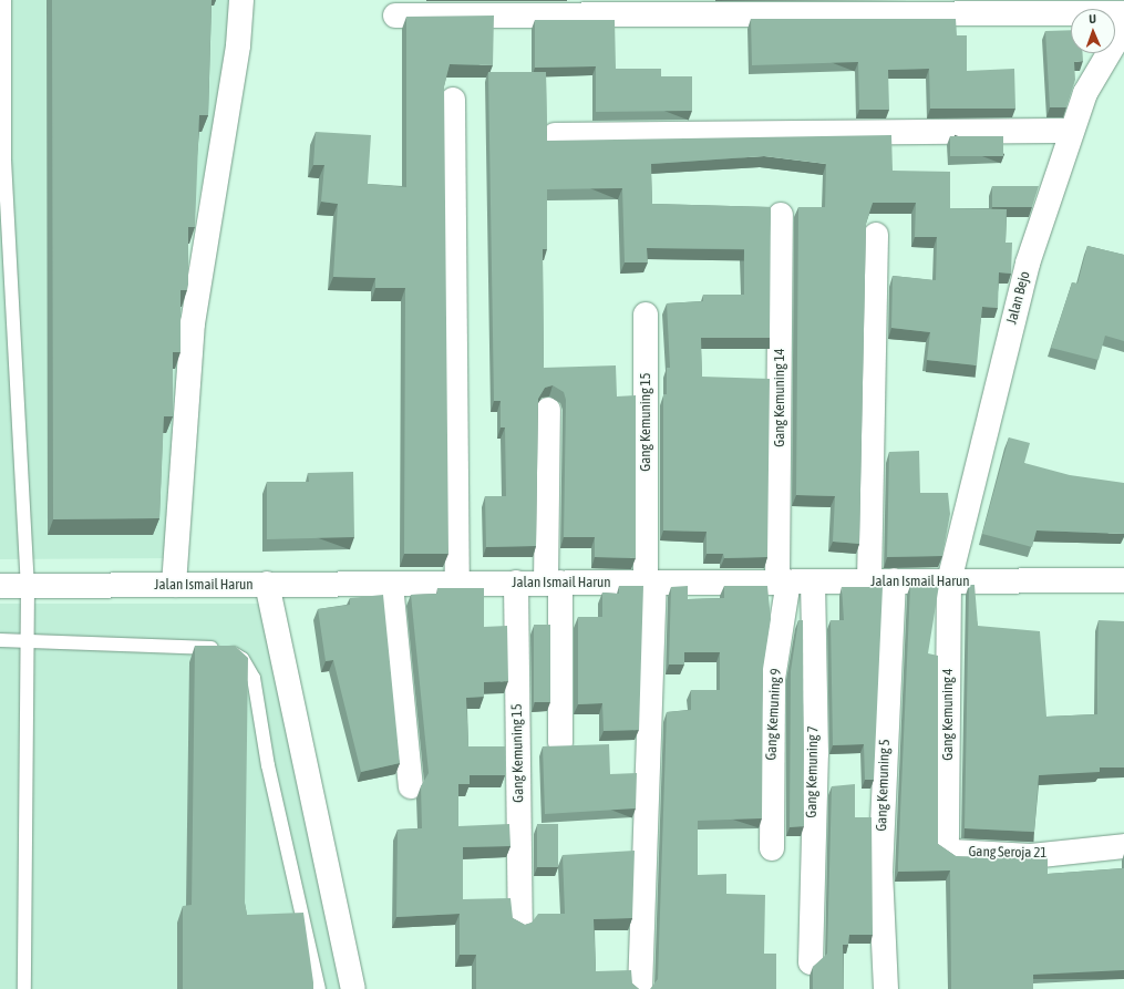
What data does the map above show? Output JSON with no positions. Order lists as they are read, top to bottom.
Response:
{
  "streets": {
    "street": [
      "Jalan Bejo",
      "Gang Kemuning 14",
      "Gang Kemuning 15",
      "Jalan Ismail Harun",
      "Gang Kemuning 9",
      "Gang Kemuning 4",
      "Gang Kemuning 7",
      "Gang Kemuning 5",
      "Gang Seroja 21"
    ]
  },
  "crossings": [
    ["Jalan Bejo", "Jalan Ismail Harun"],
    ["Jalan Bejo", "Gang Kemuning 4"],
    ["Gang Kemuning 14", "Jalan Ismail Harun"],
    ["Gang Kemuning 14", "Gang Kemuning 9"],
    ["Gang Kemuning 15", "Jalan Ismail Harun"],
    ["Jalan Ismail Harun", "Gang Kemuning 9"],
    ["Jalan Ismail Harun", "Gang Kemuning 4"],
    ["Jalan Ismail Harun", "Gang Kemuning 7"],
    ["Jalan Ismail Harun", "Gang Kemuning 5"],
    ["Gang Kemuning 4", "Gang Seroja 21"]
  ],
  "north": "top"
}
